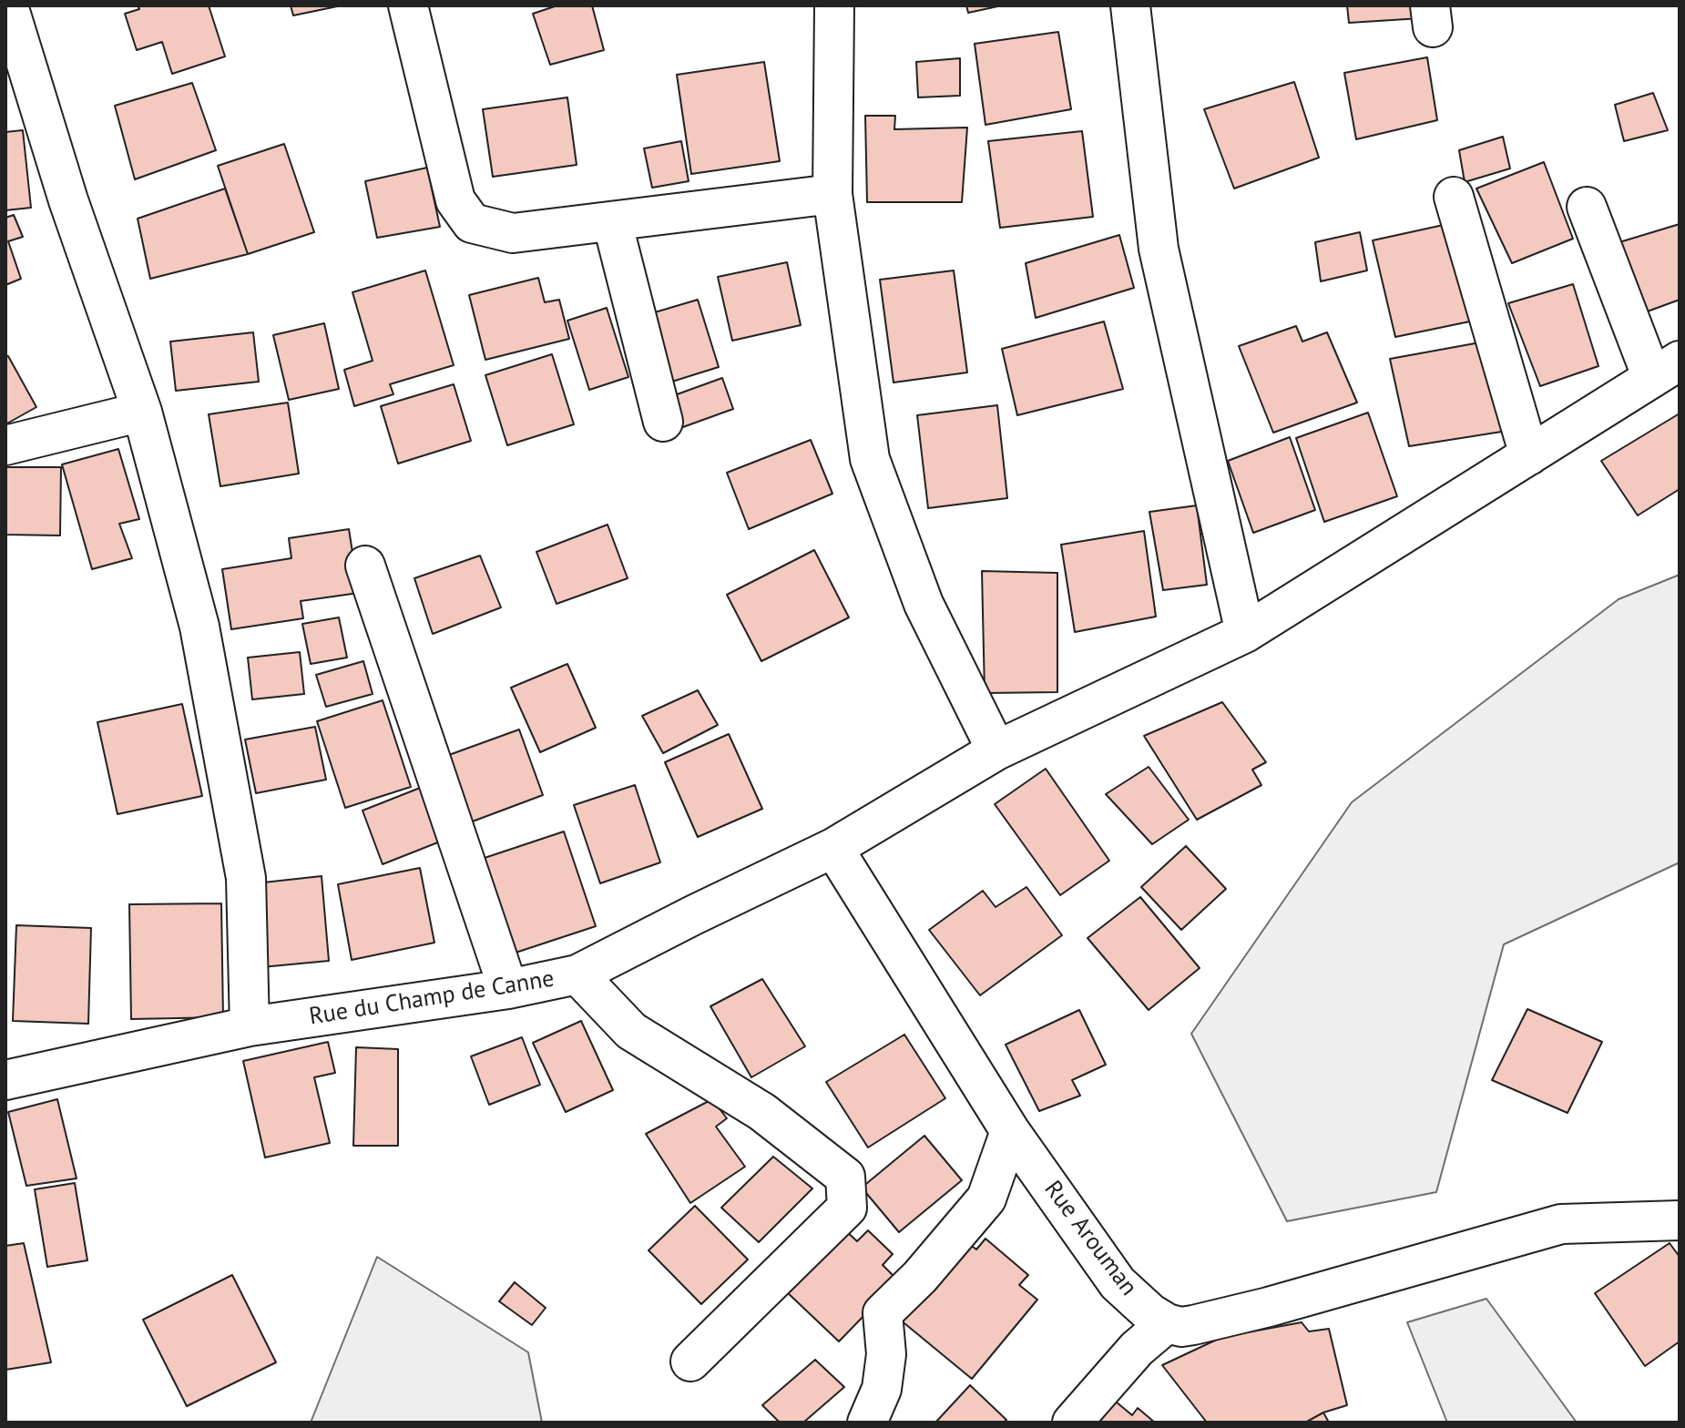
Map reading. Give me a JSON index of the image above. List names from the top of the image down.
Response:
{
  "streets": {
    "street": ["Rue du Champ de Canne", "Rue Arouman"]
  },
  "crossings": [
    ["Rue du Champ de Canne", "Rue Arouman"]
  ]
}
